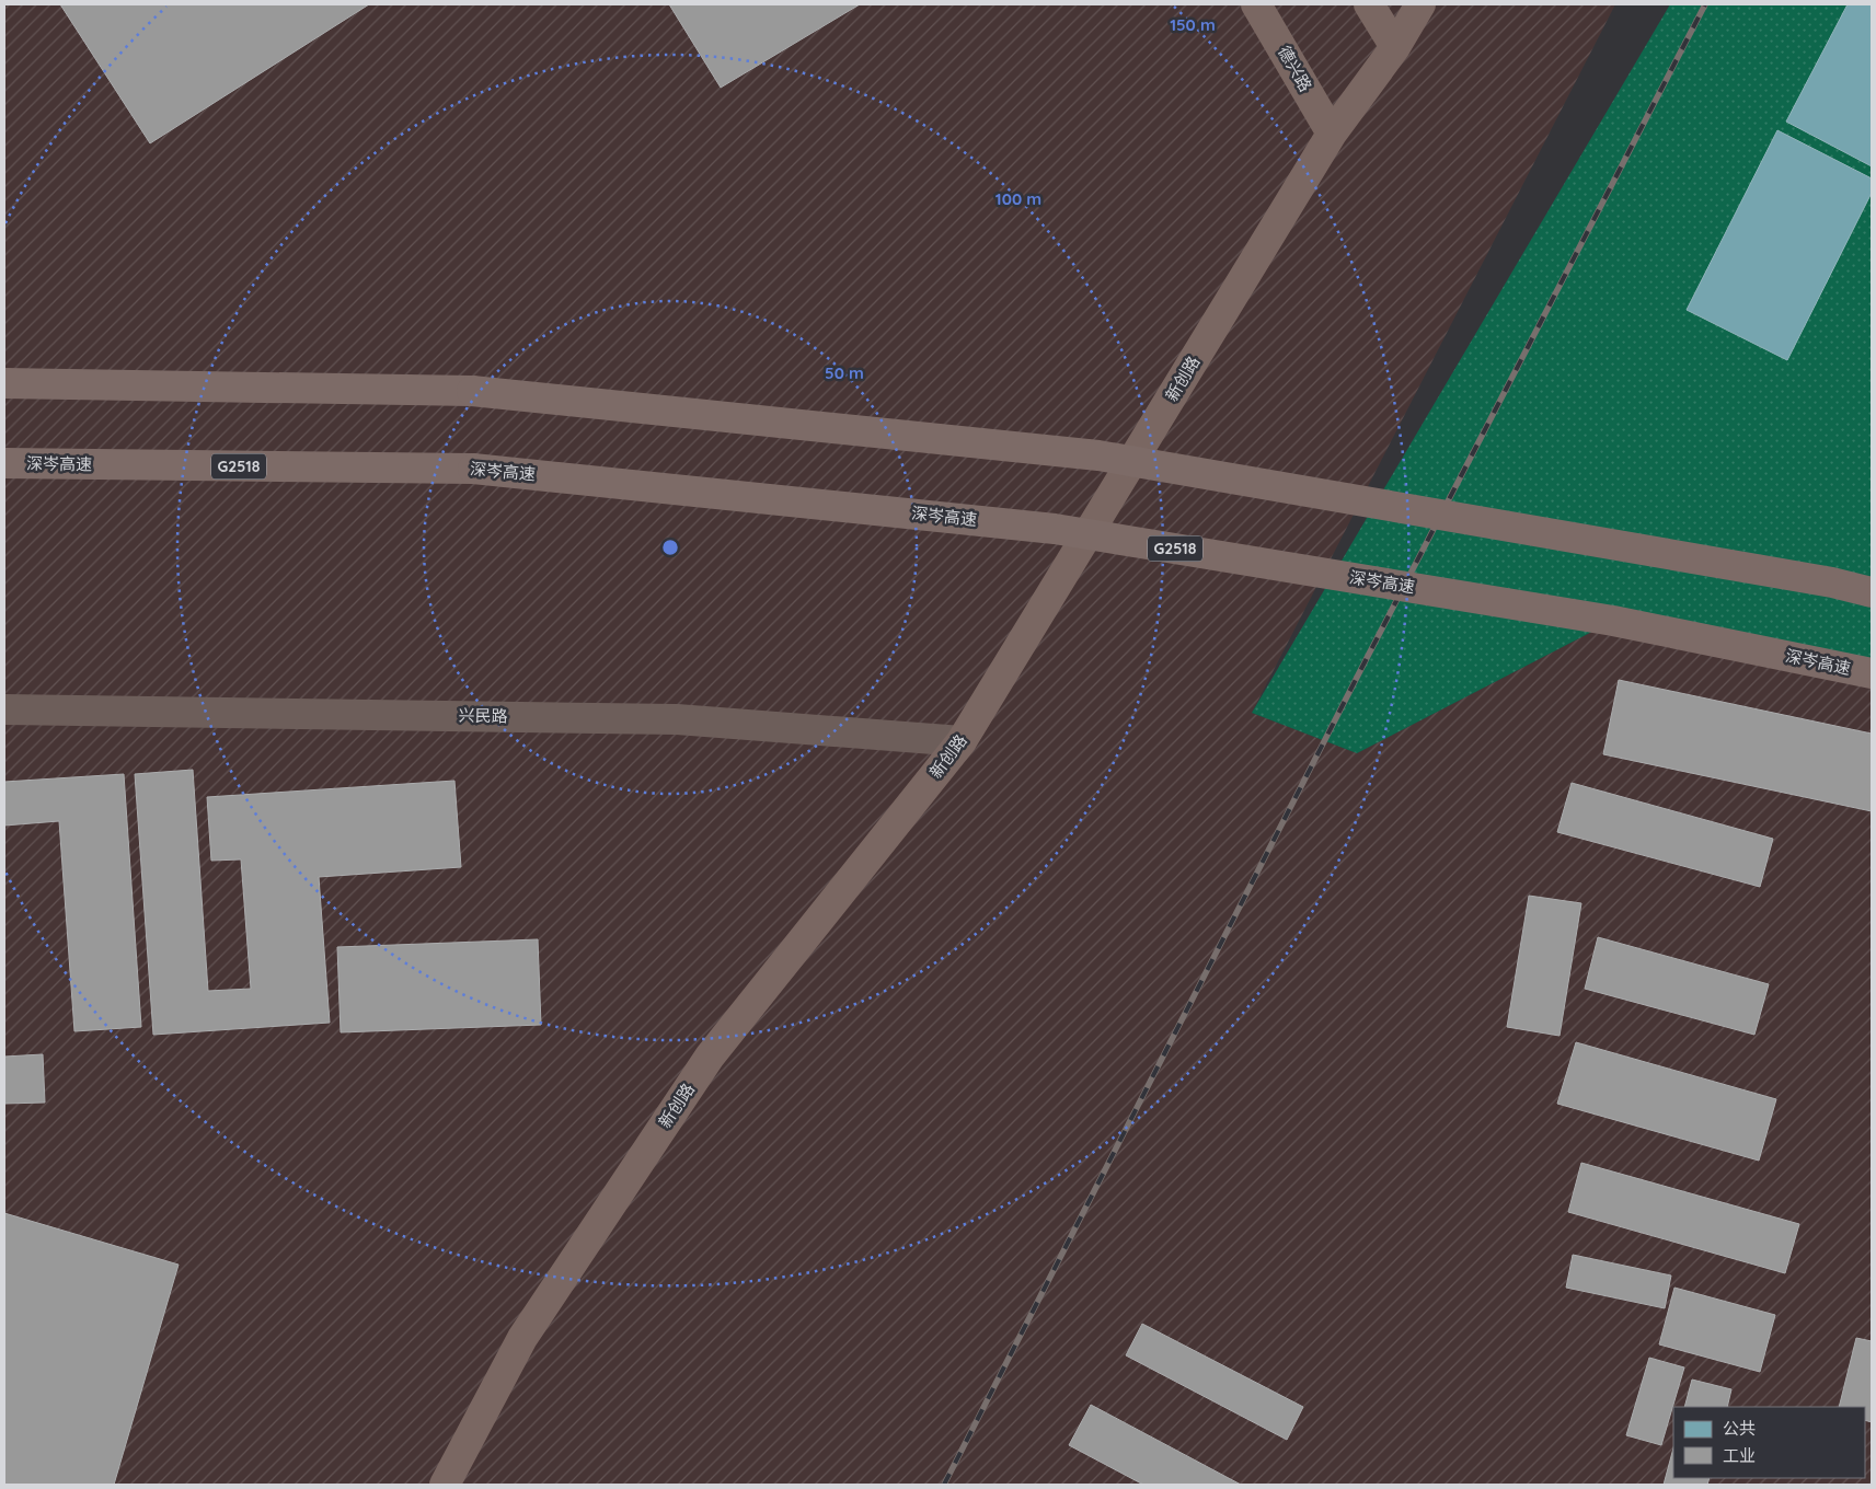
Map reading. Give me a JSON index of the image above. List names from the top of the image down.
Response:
{
  "streets": {
    "highway": ["深岑高速", "G2518"],
    "street": ["德兴路", "新创路", "兴民路"]
  },
  "crossings": [
    ["德兴路", "新创路"],
    ["新创路", "兴民路"]
  ],
  "legend": ["公共", "工业"],
  "rings": ["150 m", "100 m", "50 m"]
}
